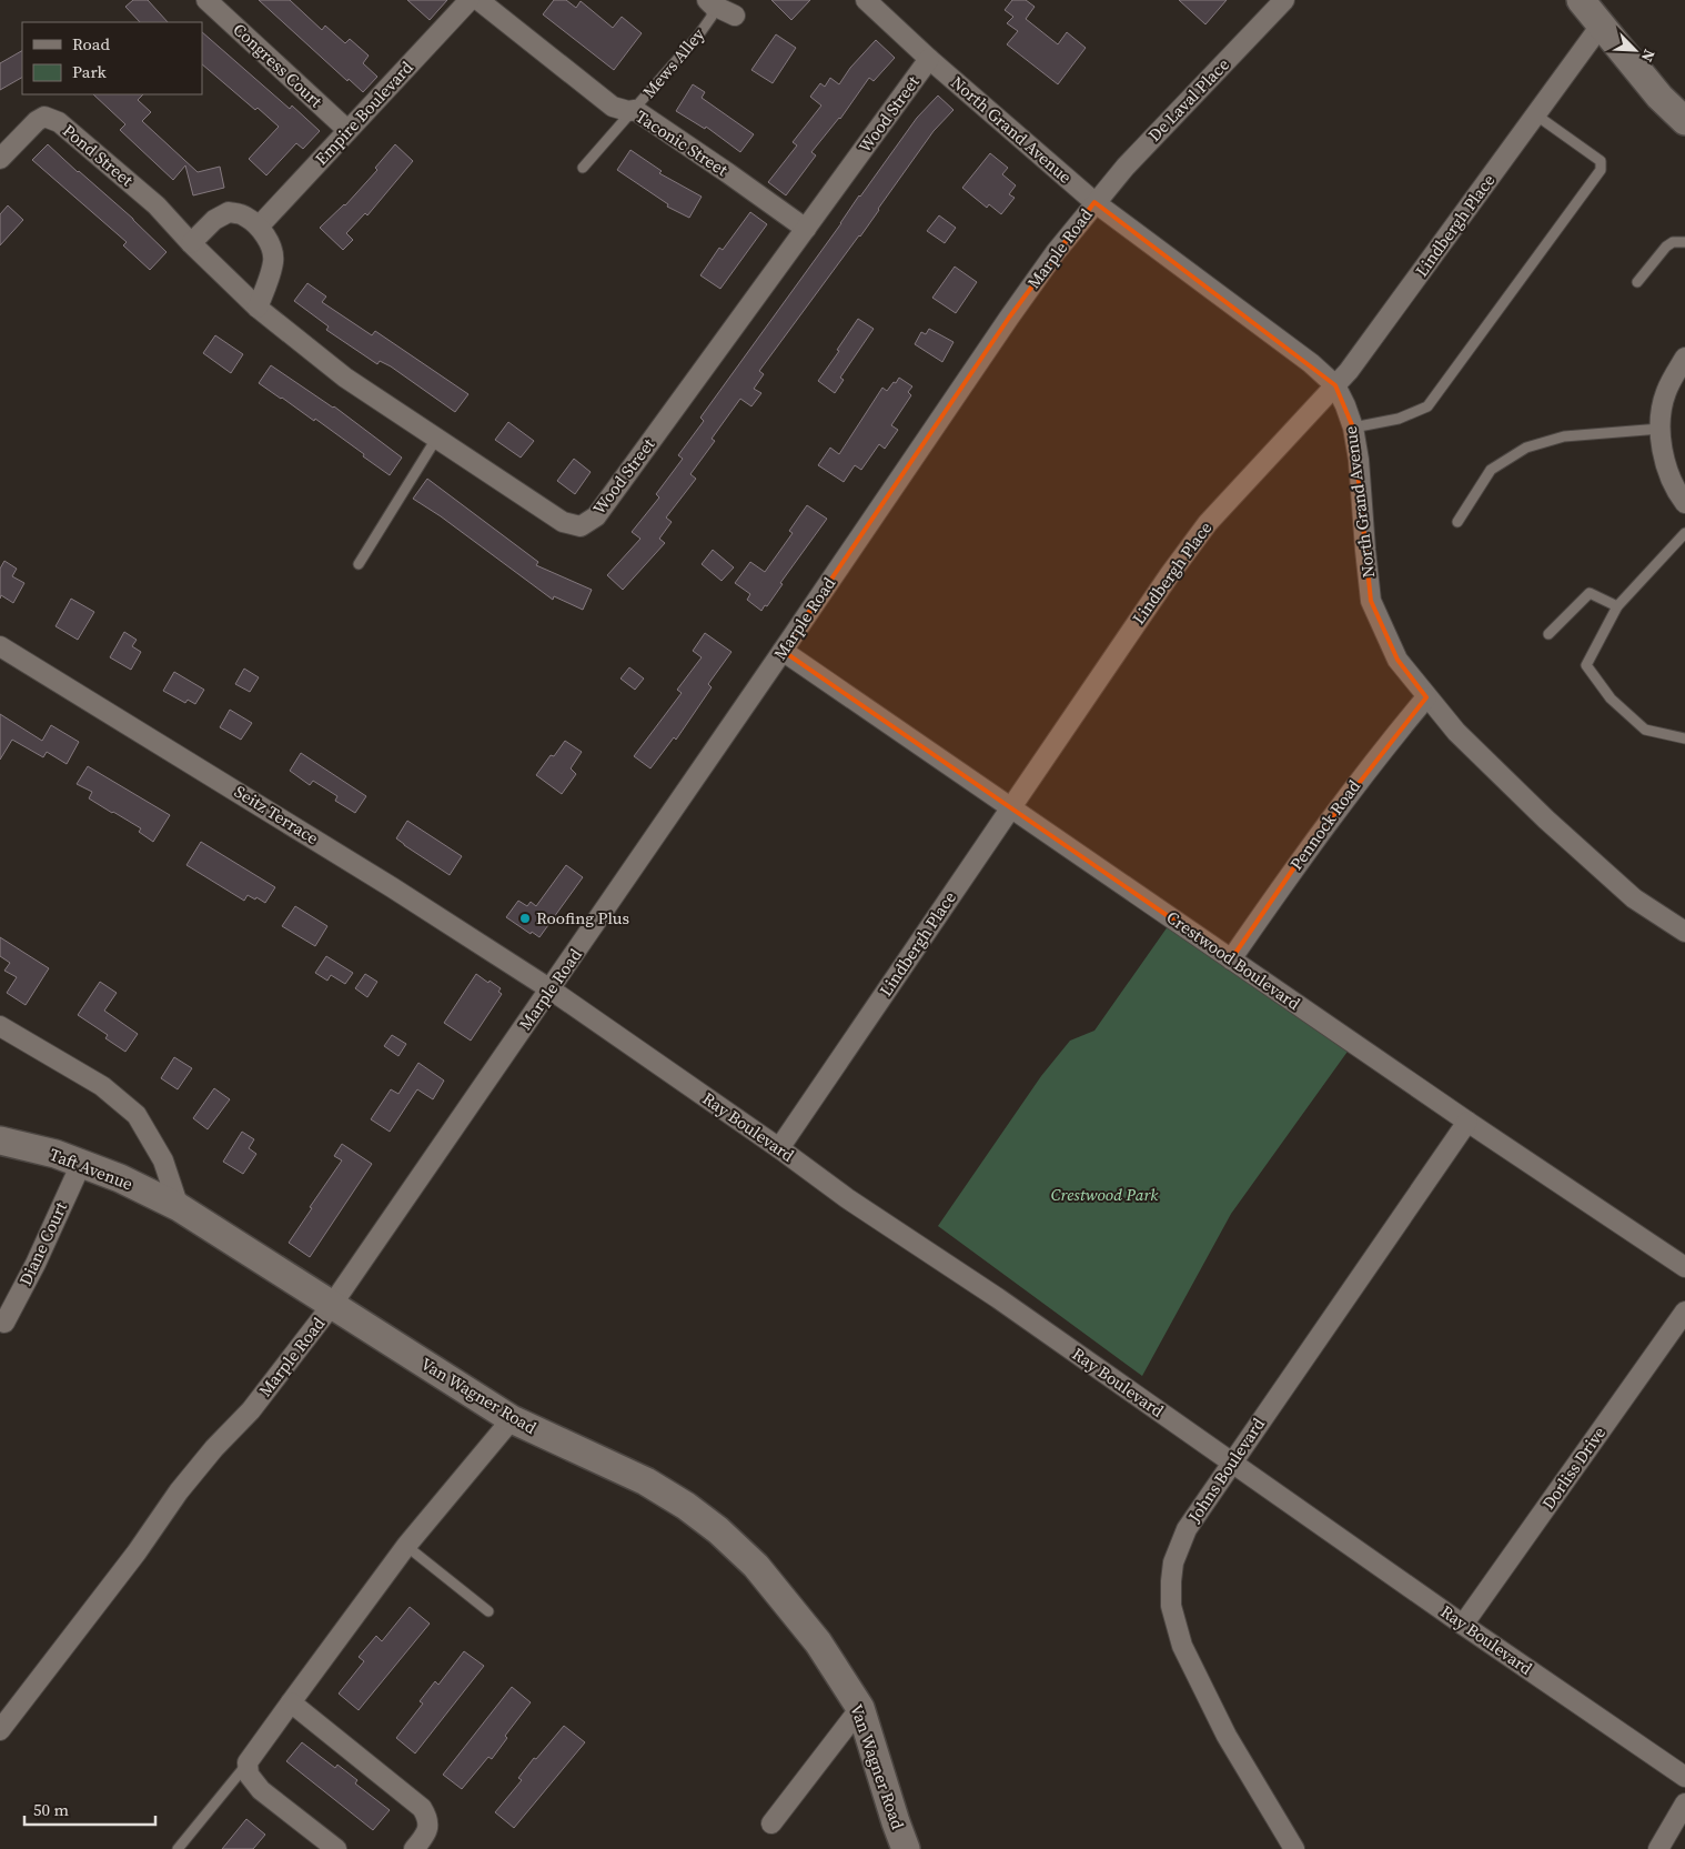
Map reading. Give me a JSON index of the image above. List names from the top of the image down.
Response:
{
  "streets": {
    "street": [
      "Mews Alley",
      "Congress Court",
      "De Laval Place",
      "Empire Boulevard",
      "Wood Street",
      "North Grand Avenue",
      "Taconic Street",
      "Pond Street",
      "Lindbergh Place",
      "Marple Road",
      "Seitz Terrace",
      "Pennock Road",
      "Crestwood Boulevard",
      "Ray Boulevard",
      "Taft Avenue",
      "Diane Court",
      "Van Wagner Road",
      "Dorliss Drive",
      "Johns Boulevard"
    ]
  },
  "crossings": [
    ["Mews Alley", "Taconic Street"],
    ["Congress Court", "Empire Boulevard"],
    ["De Laval Place", "North Grand Avenue"],
    ["De Laval Place", "Marple Road"],
    ["Wood Street", "North Grand Avenue"],
    ["Wood Street", "Taconic Street"],
    ["Wood Street", "Pond Street"],
    ["North Grand Avenue", "Lindbergh Place"],
    ["North Grand Avenue", "Marple Road"],
    ["North Grand Avenue", "Pennock Road"],
    ["Lindbergh Place", "Crestwood Boulevard"],
    ["Lindbergh Place", "Ray Boulevard"],
    ["Marple Road", "Seitz Terrace"],
    ["Marple Road", "Crestwood Boulevard"],
    ["Marple Road", "Ray Boulevard"],
    ["Marple Road", "Van Wagner Road"],
    ["Seitz Terrace", "Ray Boulevard"],
    ["Pennock Road", "Crestwood Boulevard"],
    ["Crestwood Boulevard", "Johns Boulevard"],
    ["Ray Boulevard", "Dorliss Drive"],
    ["Ray Boulevard", "Johns Boulevard"],
    ["Taft Avenue", "Diane Court"],
    ["Taft Avenue", "Van Wagner Road"]
  ],
  "parks": ["Crestwood Park"],
  "places": ["Roofing Plus"],
  "legend": ["Road", "Park"],
  "scale_bar": "50 m",
  "north": "bottom right"
}
